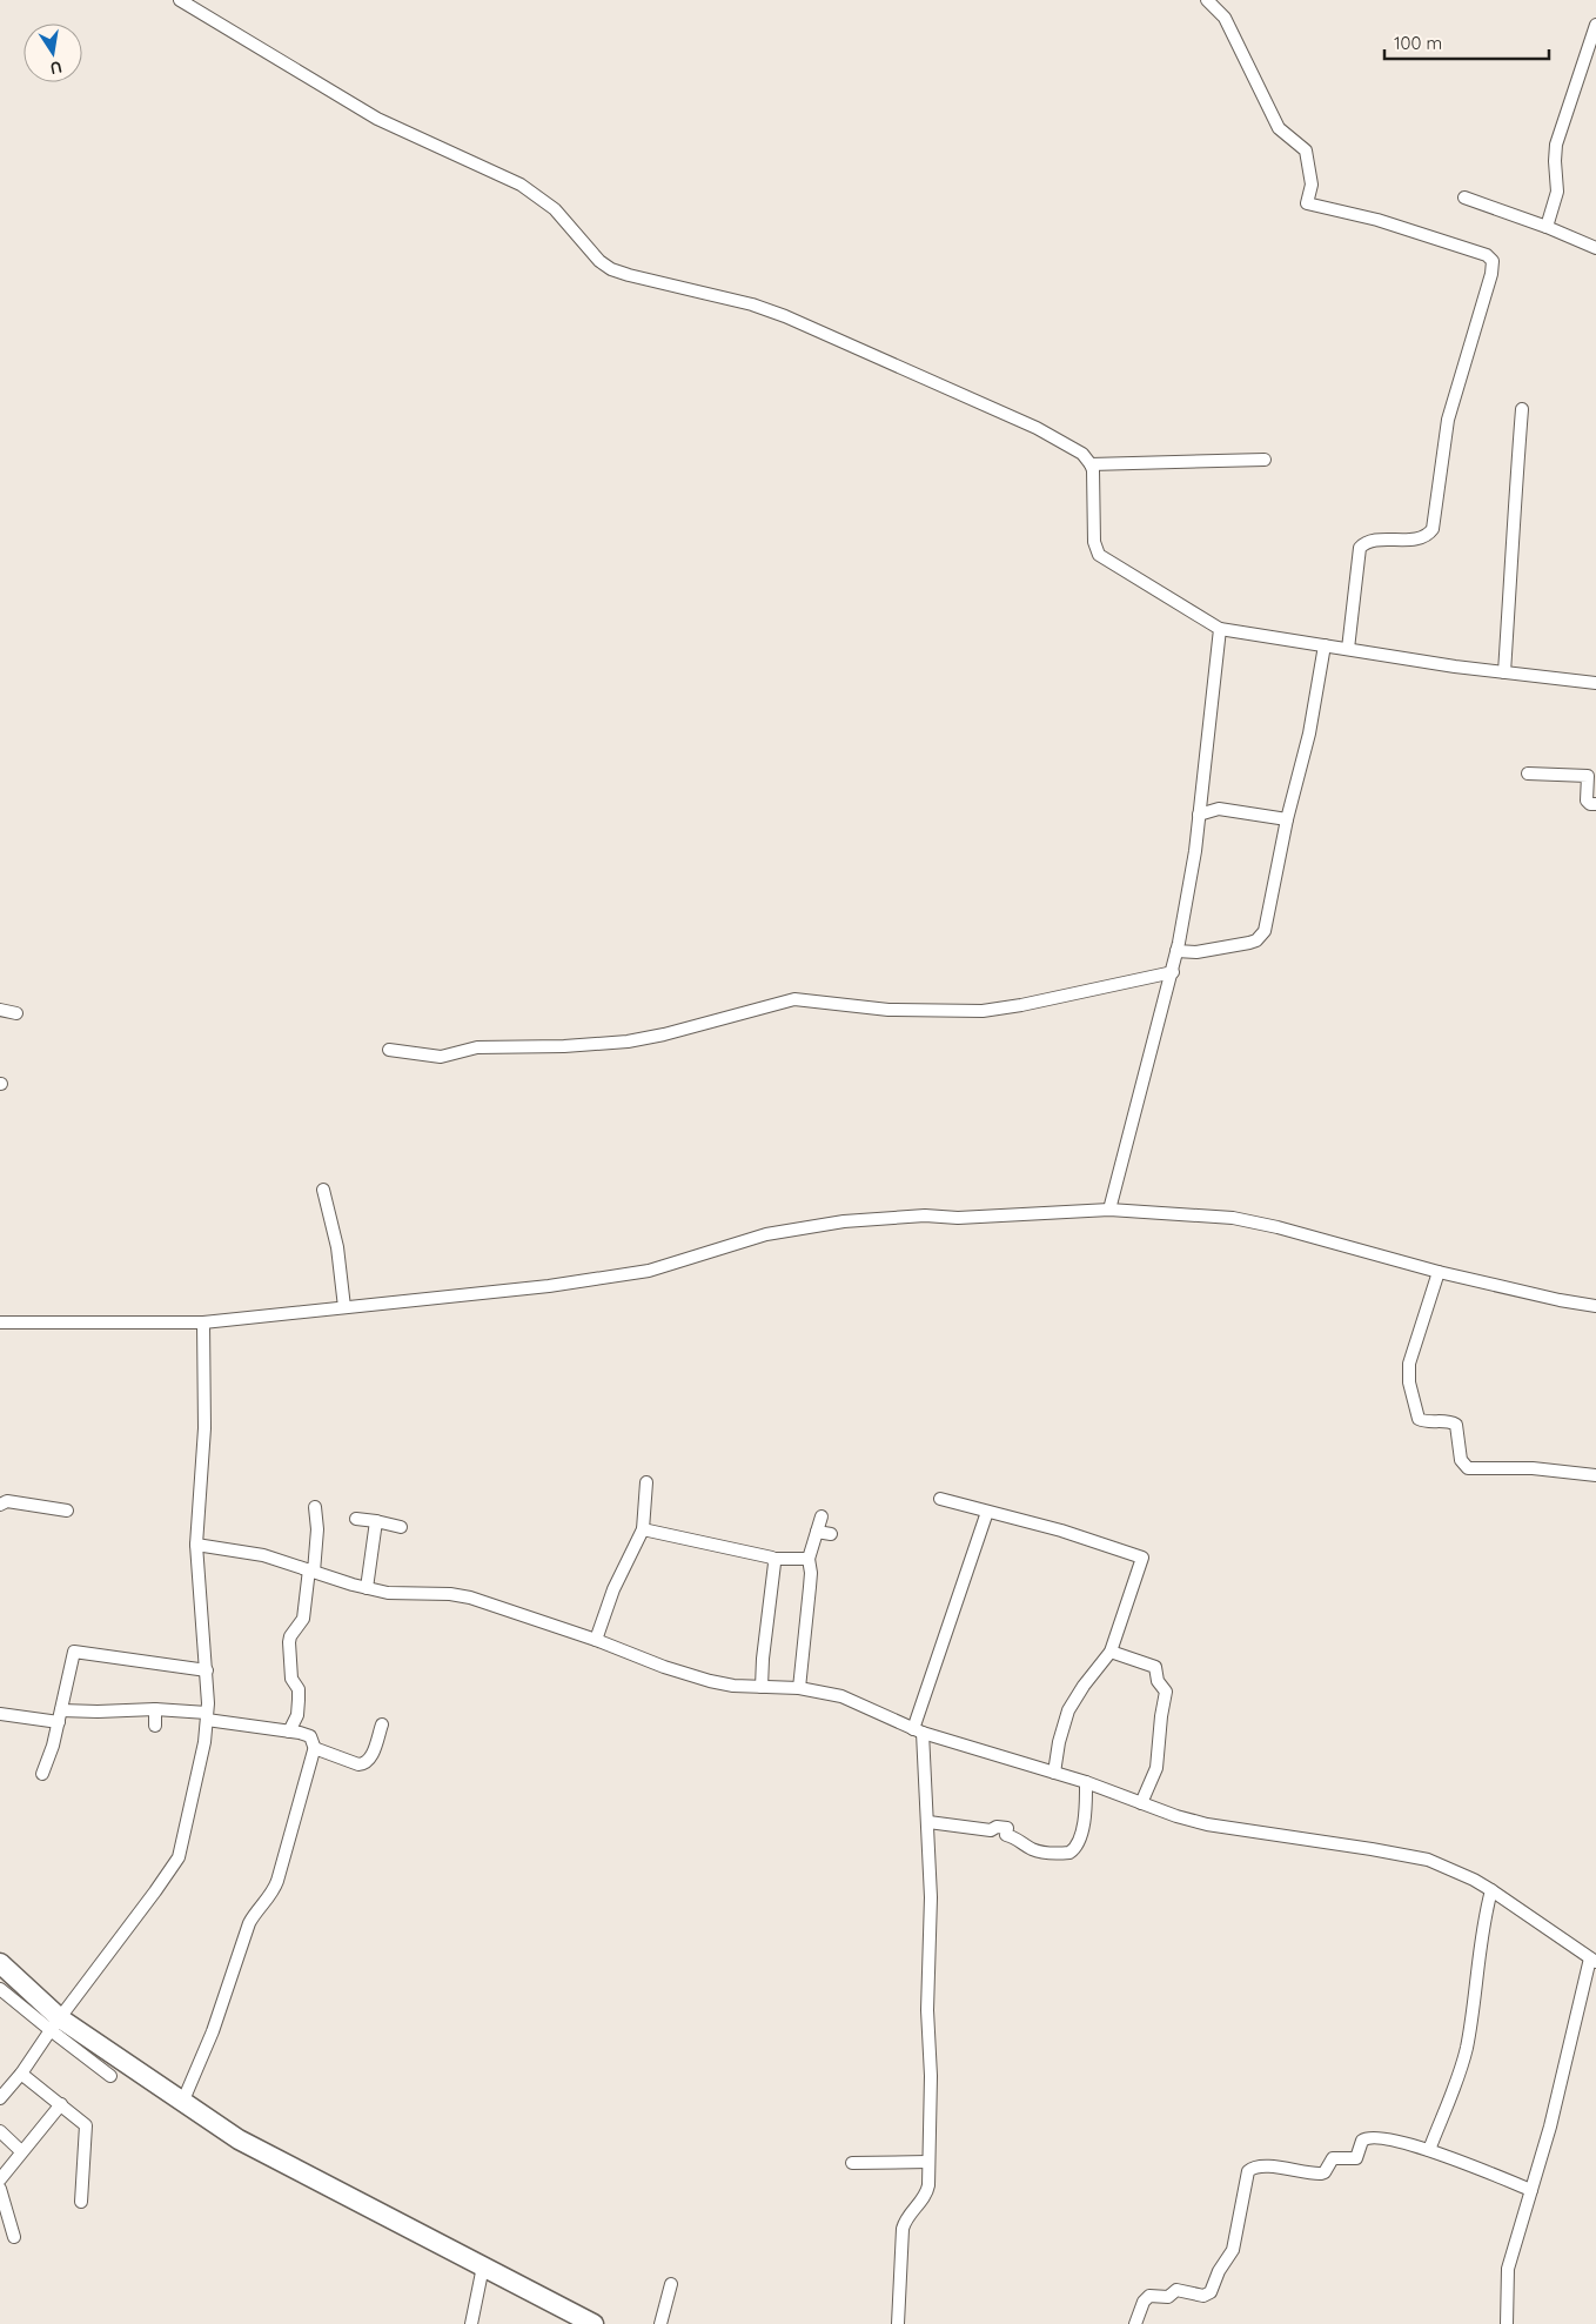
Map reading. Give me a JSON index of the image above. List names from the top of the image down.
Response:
{
  "scale_bar": "100 m",
  "north": "bottom"
}
